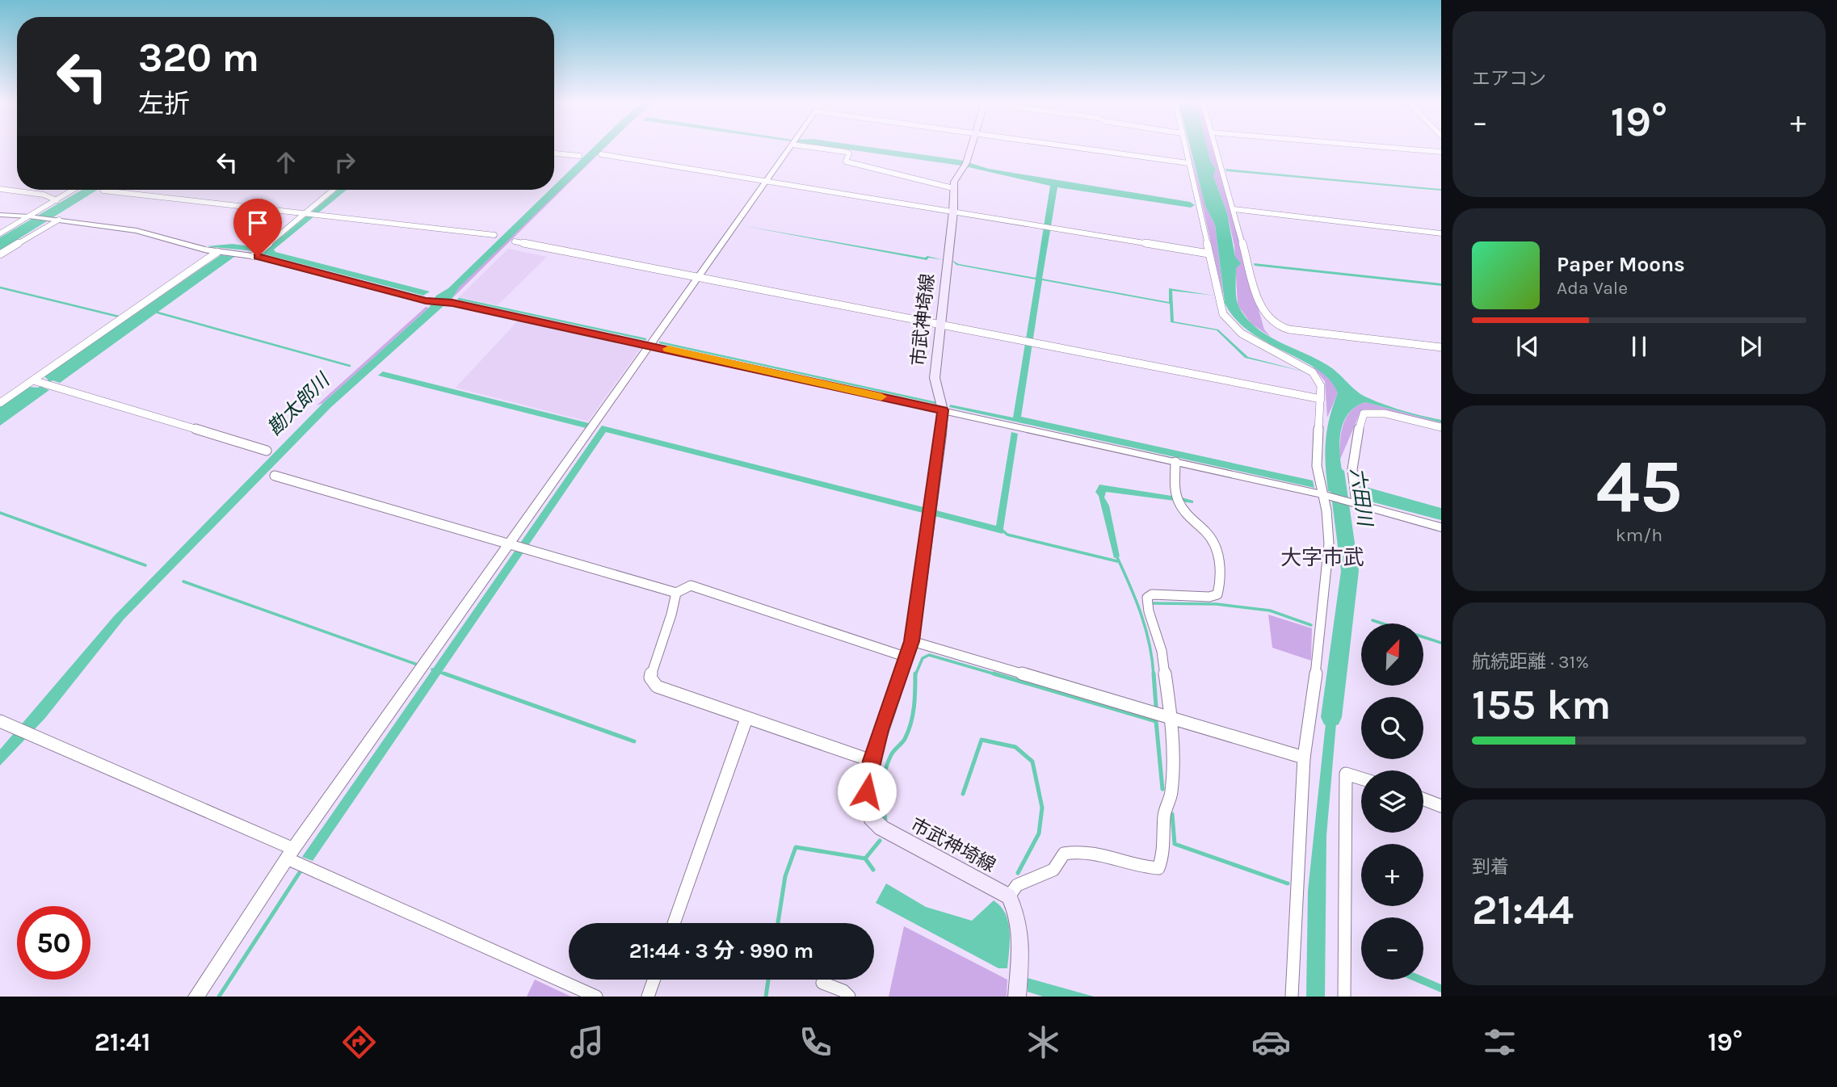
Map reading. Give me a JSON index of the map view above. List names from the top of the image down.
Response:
{
  "streets": {
    "main road": ["市武神埼線"]
  },
  "districts": ["大字市武"],
  "water": ["勘太郎川", "六田川"],
  "north": "top right",
  "page": {
    "tile": [
      "エアコン",
      ["45", "km/h"],
      ["航続距離 · 31%", "155 km"],
      ["到着", "21:44"]
    ],
    "turn": ["320 m", "左折"],
    "heat": ["−", "19°", "+"],
    "song": ["Paper Moons", "Ada Vale"],
    "map_buttons": ["+", "−"],
    "limit": "50",
    "trip": "21:44 · 3 分 · 990 m",
    "tabs": ["21:41", "19°"]
  }
}
